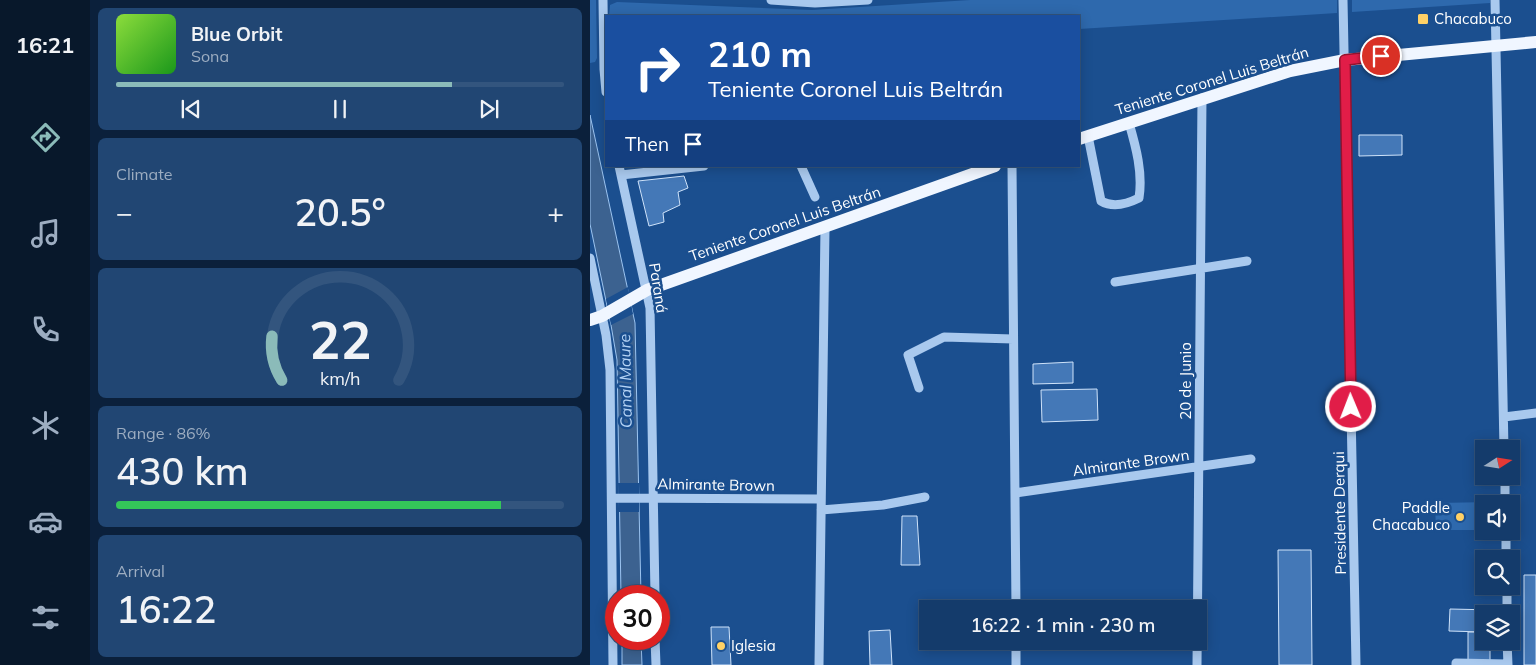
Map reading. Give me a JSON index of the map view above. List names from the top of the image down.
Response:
{
  "streets": {
    "main road": ["Teniente Coronel Luis Beltrán"],
    "street": [
      "Paraná",
      "20 de Junio",
      "Almirante Brown",
      "Presidente Derqui"
    ]
  },
  "crossings": [
    ["Teniente Coronel Luis Beltrán", "Paraná"],
    ["Teniente Coronel Luis Beltrán", "20 de Junio"],
    ["Teniente Coronel Luis Beltrán", "Presidente Derqui"],
    ["Paraná", "Almirante Brown"],
    ["20 de Junio", "Almirante Brown"]
  ],
  "water": ["Canal Maure"],
  "places": {
    "transit": ["Chacabuco"],
    "other": ["Paddle Chacabuco", "Iglesia"]
  },
  "north": "right",
  "page": {
    "tabs": "16:21",
    "song": ["Blue Orbit", "Sona"],
    "turn": ["210 m", "Teniente Coronel Luis Beltrán"],
    "then": "Then",
    "tile": [
      "Climate",
      ["Range · 86%", "430 km"],
      ["Arrival", "16:22"]
    ],
    "heat": ["−", "20.5°", "+"],
    "limit": "30",
    "trip": "16:22 · 1 min · 230 m",
    "gauge": ["22", "km/h"]
  }
}
